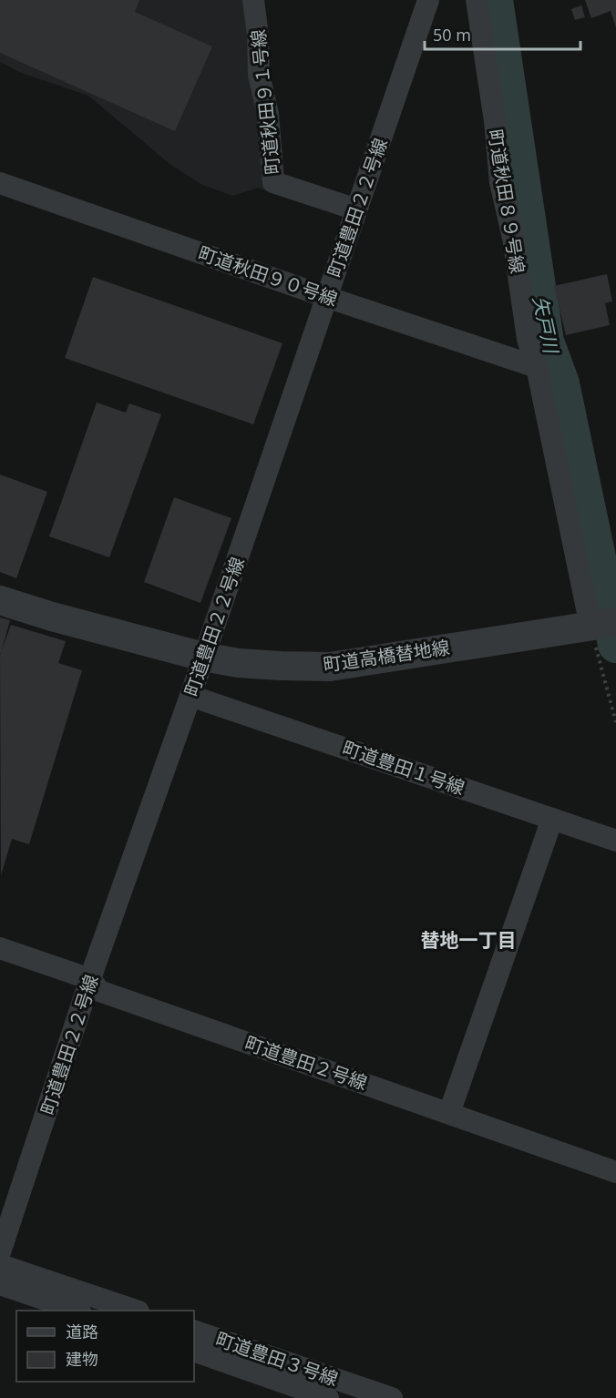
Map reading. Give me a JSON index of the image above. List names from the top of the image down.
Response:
{
  "streets": {
    "street": [
      "町道秋田９１号線",
      "町道秋田８９号線",
      "町道豊田２２号線",
      "町道秋田９０号線",
      "町道高橋替地線",
      "町道豊田１号線",
      "町道豊田２号線",
      "町道豊田３号線"
    ]
  },
  "crossings": [
    ["町道秋田９１号線", "町道豊田２２号線"],
    ["町道秋田８９号線", "町道秋田９０号線"],
    ["町道秋田８９号線", "町道高橋替地線"],
    ["町道豊田２２号線", "町道秋田９０号線"],
    ["町道豊田２２号線", "町道高橋替地線"],
    ["町道豊田２２号線", "町道豊田１号線"],
    ["町道豊田２２号線", "町道豊田２号線"]
  ],
  "districts": ["替地一丁目"],
  "water": ["矢戸川"],
  "legend": ["道路", "建物"],
  "scale_bar": "50 m"
}
